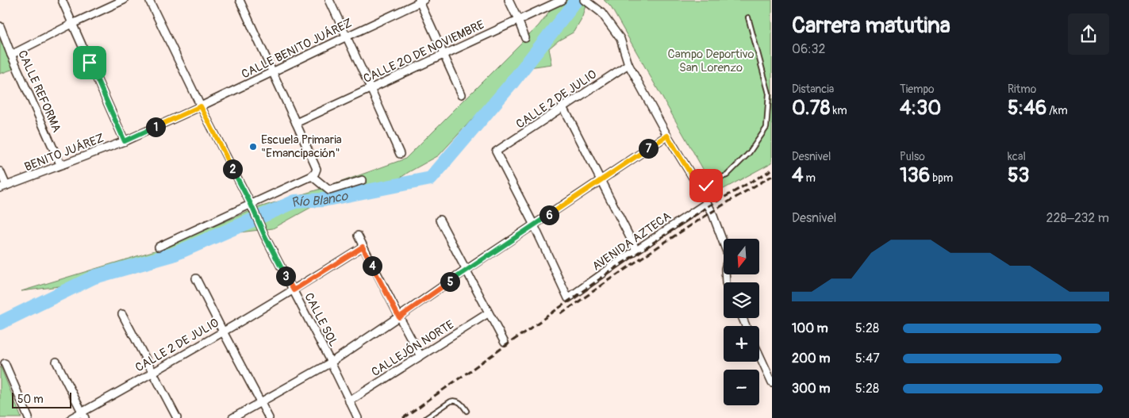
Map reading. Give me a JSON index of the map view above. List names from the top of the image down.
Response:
{
  "streets": {
    "street": [
      "CALLE BENITO JUÁREZ",
      "CALLE 20 DE NOVIEMBRE",
      "CALLE REFORMA",
      "CALLE 2 DE JULIO",
      "BENITO JUÁREZ",
      "AVENIDA AZTECA",
      "CALLE SOL",
      "CALLEJÓN NORTE"
    ]
  },
  "crossings": [
    ["CALLE BENITO JUÁREZ", "BENITO JUÁREZ"],
    ["CALLE BENITO JUÁREZ", "CALLE SOL"],
    ["CALLE REFORMA", "BENITO JUÁREZ"],
    ["CALLE 2 DE JULIO", "AVENIDA AZTECA"],
    ["CALLE 2 DE JULIO", "CALLE SOL"],
    ["BENITO JUÁREZ", "CALLE SOL"],
    ["CALLE SOL", "CALLEJÓN NORTE"]
  ],
  "water": ["Río Blanco"],
  "parks": ["Campo Deportivo San Lorenzo"],
  "places": ["Escuela Primaria \"Emancipación\""],
  "scale_bar": "50 m",
  "north": "bottom",
  "page": {
    "heading": ["Carrera matutina", "06:32"],
    "stats": [
      ["Distancia", "0.78 km"],
      ["Tiempo", "4:30"],
      ["Ritmo", "5:46 /km"],
      ["Desnivel", "4 m"],
      ["Pulso", "136 bpm"],
      ["kcal", "53"]
    ],
    "pins": [
      "1",
      "7",
      "2",
      "6",
      "4",
      "3",
      "5"
    ],
    "chart": ["Desnivel", "228–232 m"],
    "map_buttons": ["+", "−"],
    "list": [
      {
        "name": "100 m",
        "note": "5:28"
      },
      {
        "name": "200 m",
        "note": "5:47"
      },
      {
        "name": "300 m",
        "note": "5:28"
      }
    ],
    "scale": "50 m"
  }
}
